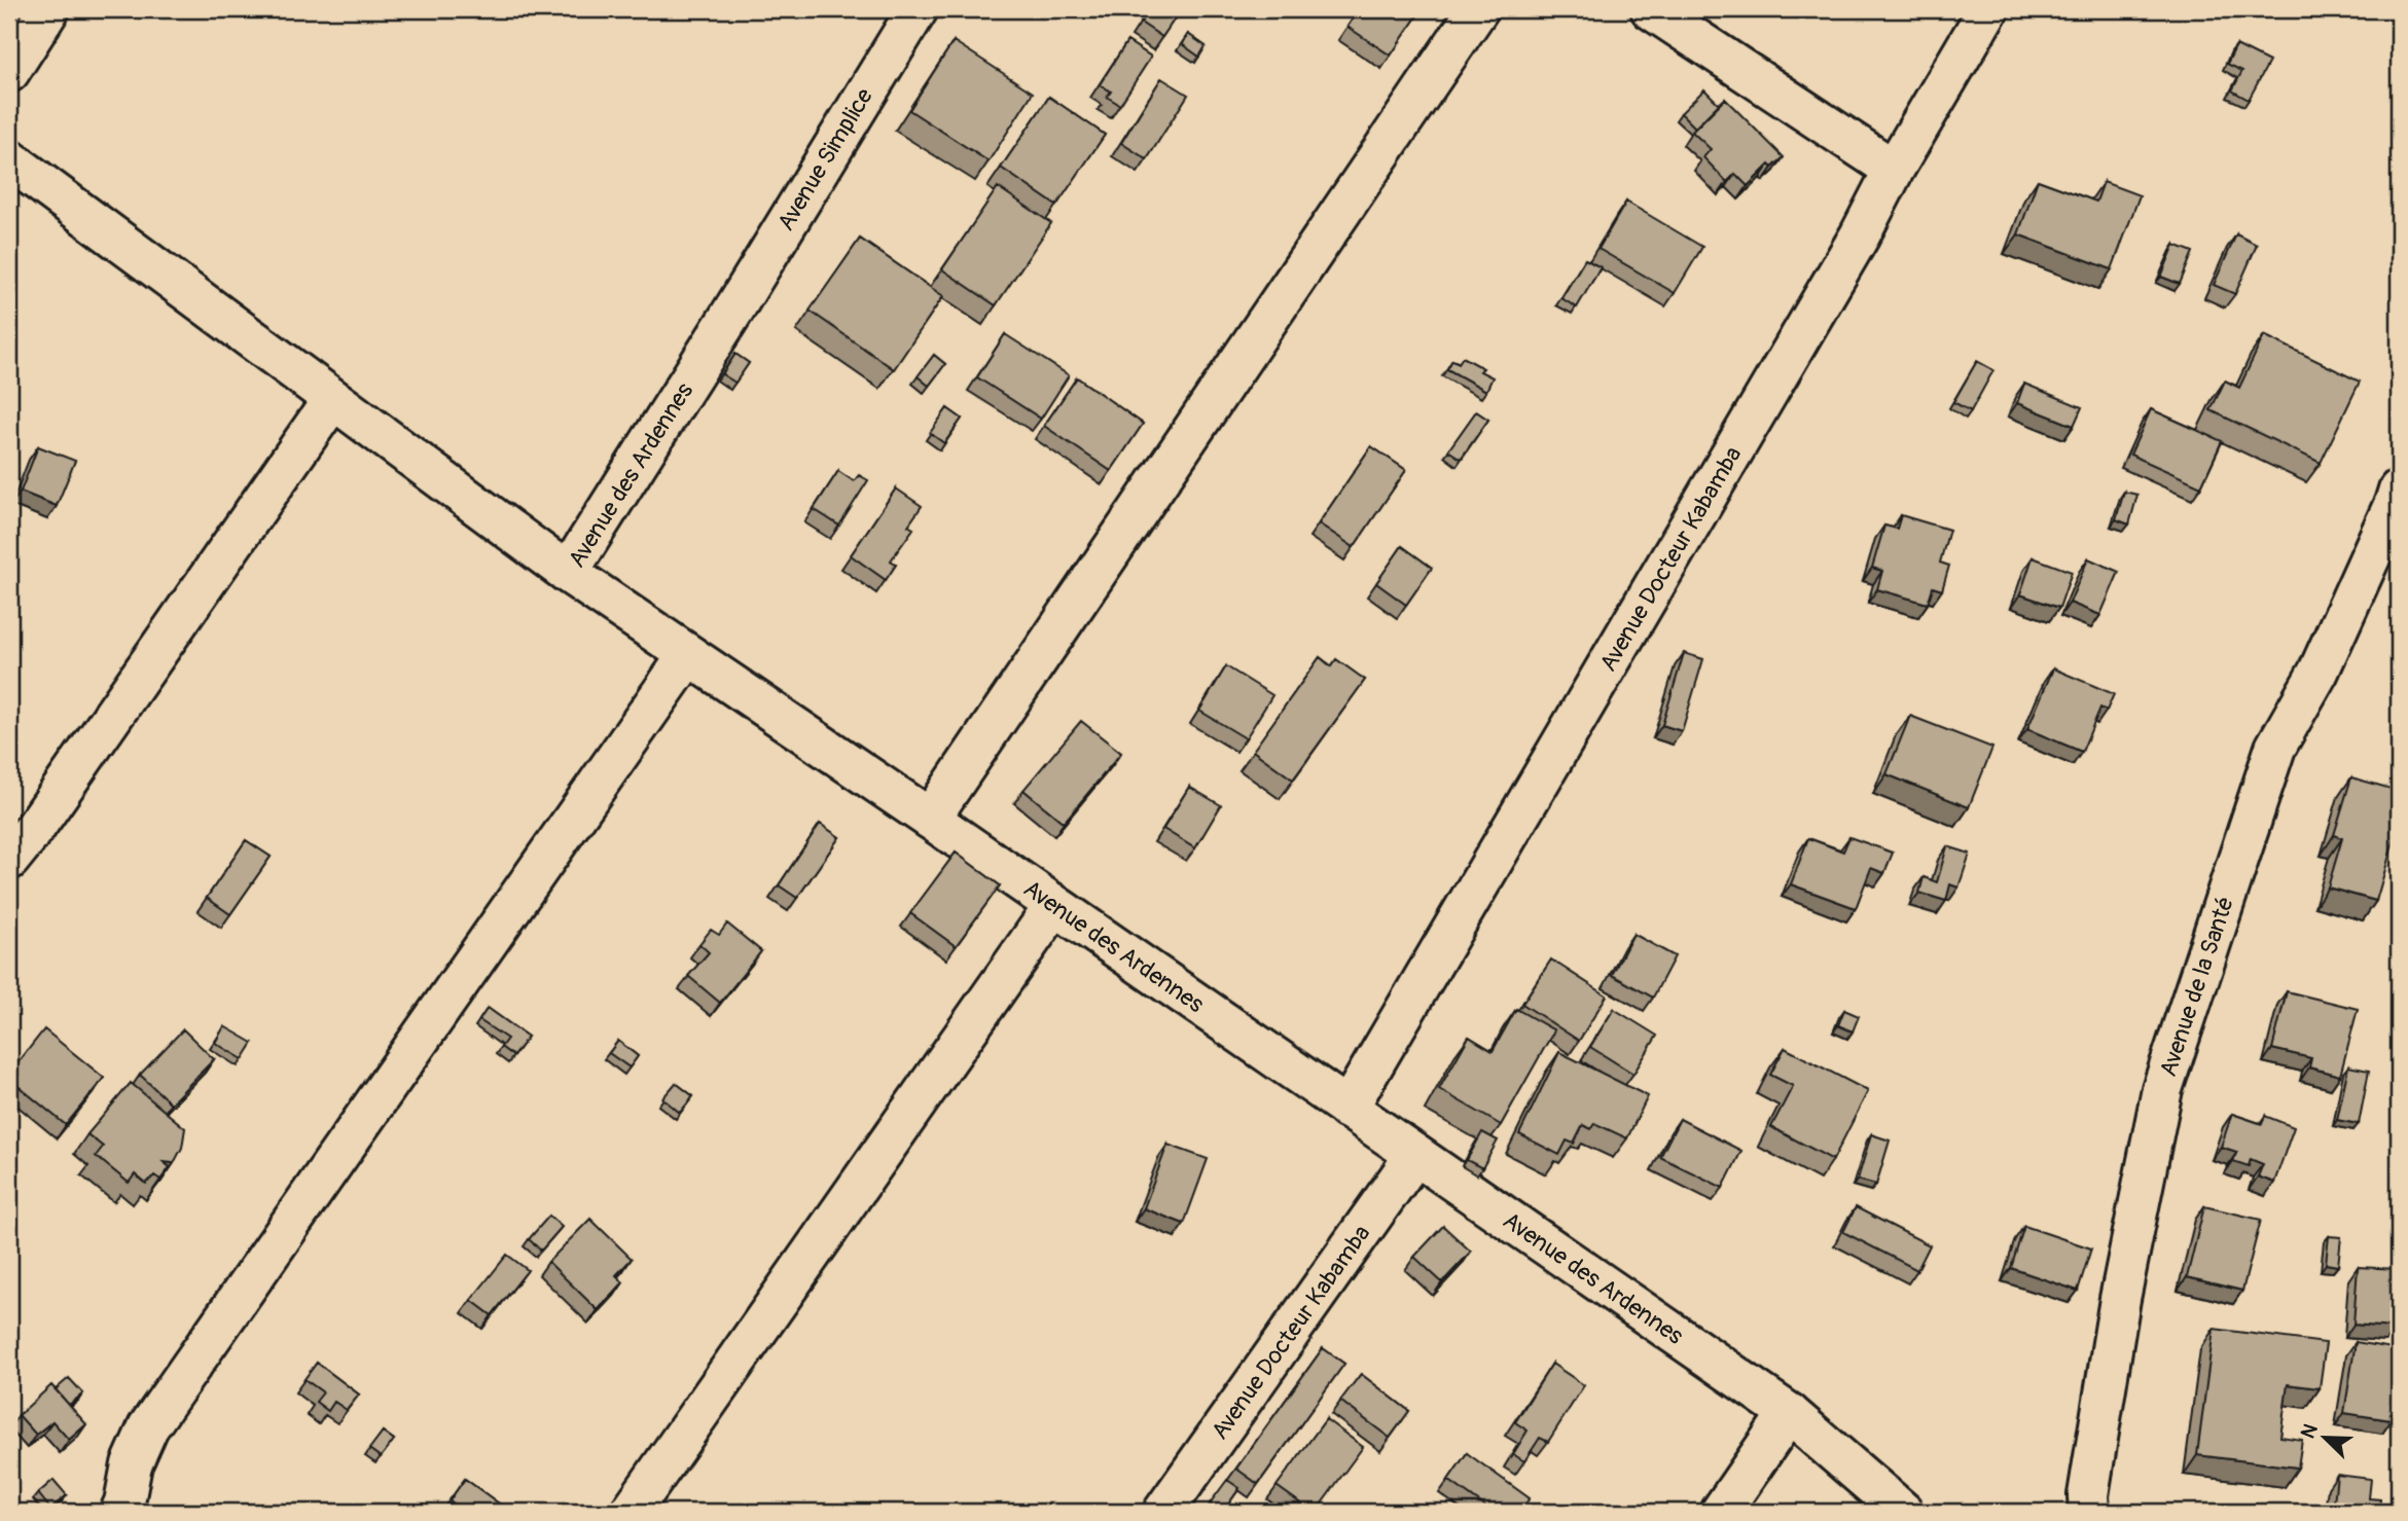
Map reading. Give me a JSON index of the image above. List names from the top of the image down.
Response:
{
  "streets": {
    "street": [
      "Avenue Simplice",
      "Avenue des Ardennes",
      "Avenue Docteur Kabamba",
      "Avenue de la Santé"
    ]
  },
  "crossings": [
    ["Avenue Simplice", "Avenue des Ardennes"],
    ["Avenue des Ardennes", "Avenue Docteur Kabamba"]
  ],
  "north": "top left"
}
